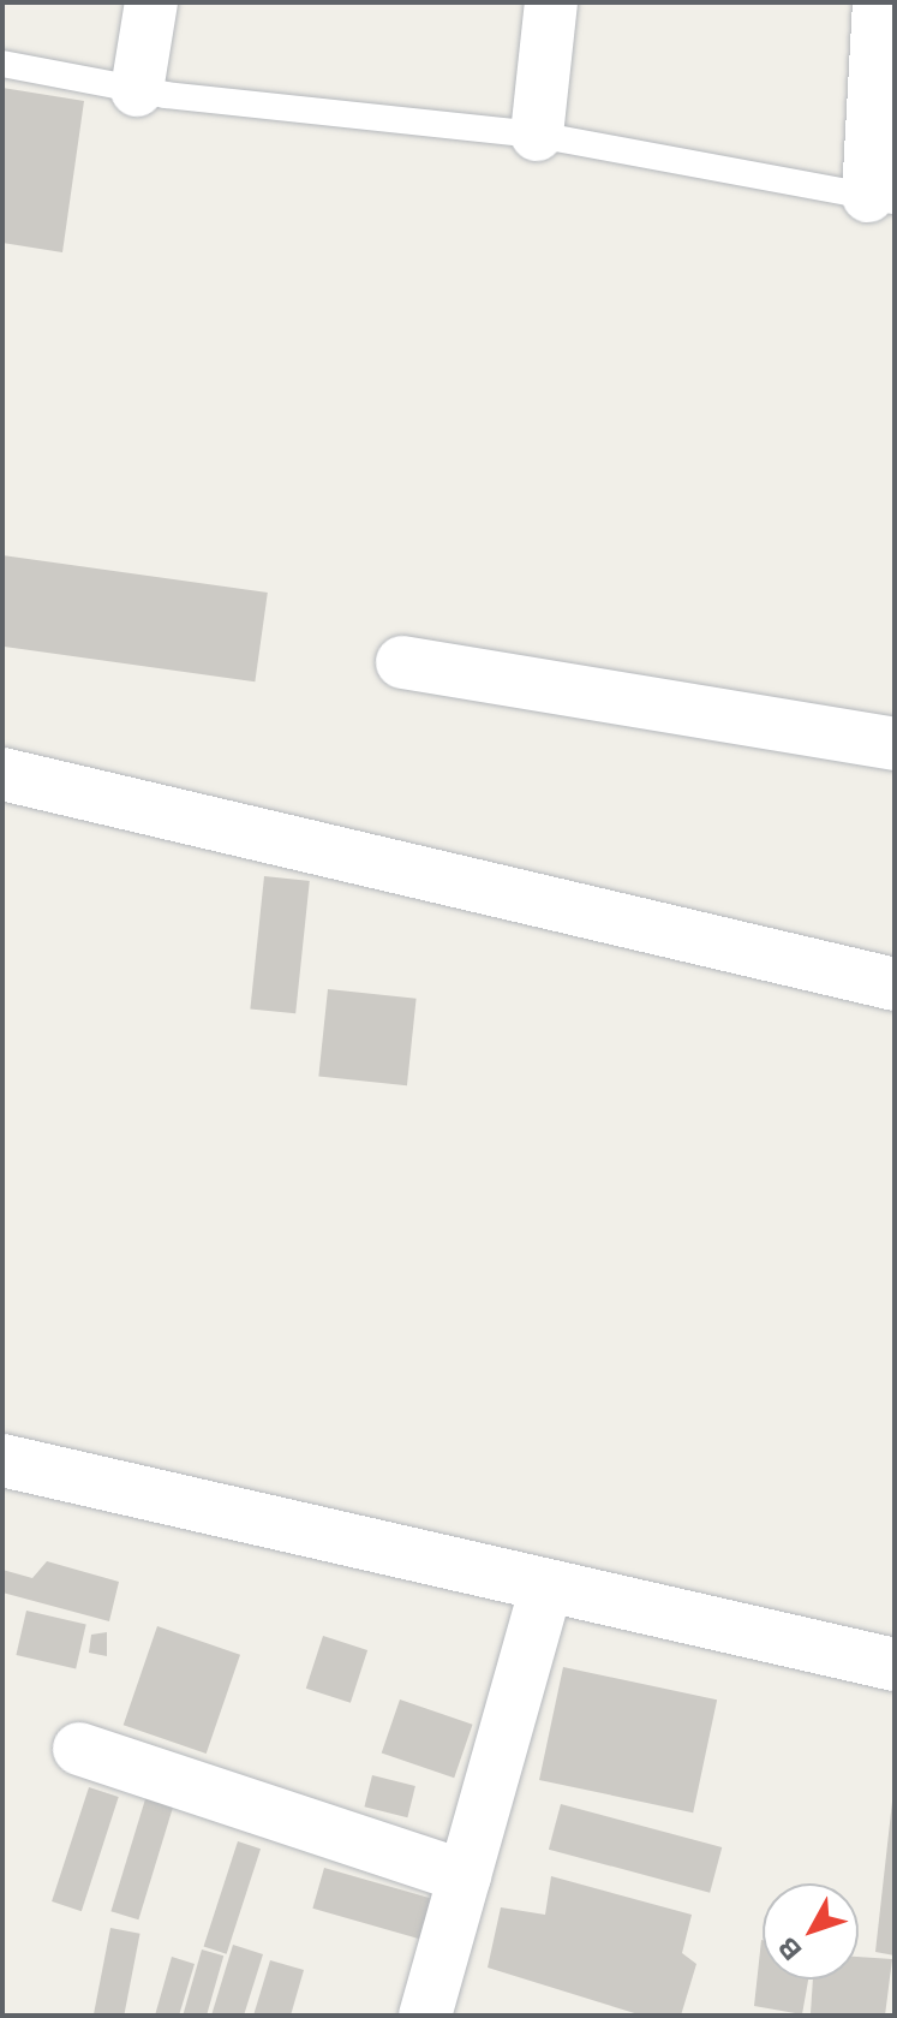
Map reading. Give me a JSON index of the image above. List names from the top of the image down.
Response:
{
  "north": "bottom left"
}
